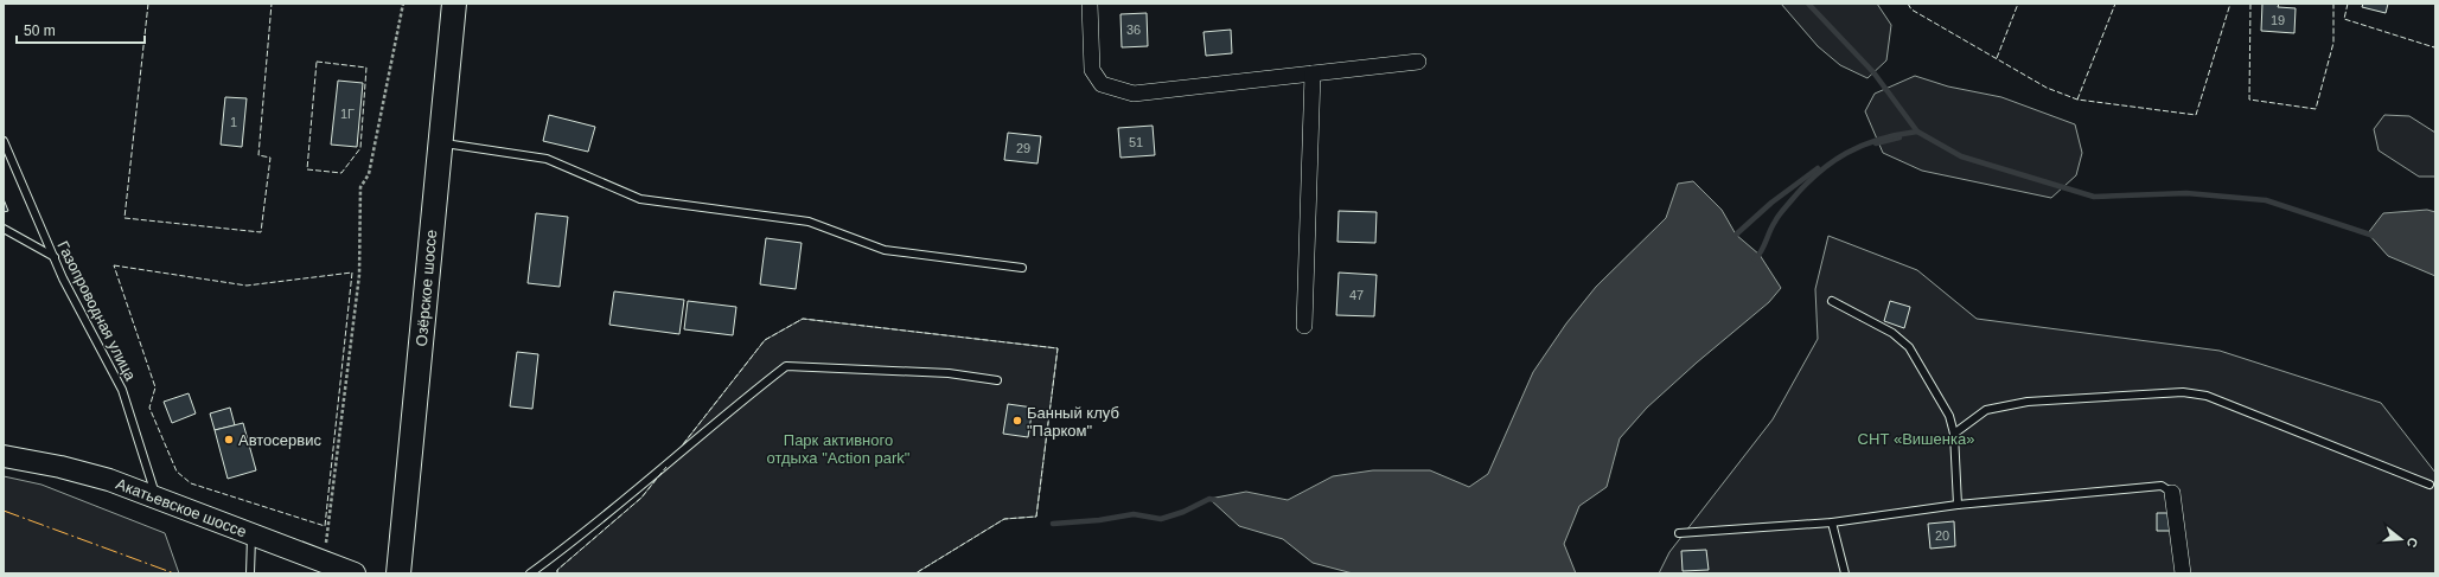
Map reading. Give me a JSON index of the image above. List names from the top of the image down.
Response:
{
  "streets": {
    "main road": ["Озёрское шоссе", "Акатьевское шоссе"],
    "lane": ["Газопроводная улица"]
  },
  "crossings": [
    ["Газопроводная улица", "Акатьевское шоссе"]
  ],
  "parks": ["СНТ «Вишенка»", "Парк активного отдыха \"Action park\""],
  "places": ["Банный клуб \"Парком\"", "Автосервис"],
  "house_numbers": [
    "19",
    "36",
    "1Г",
    "1",
    "51",
    "29",
    "47",
    "20"
  ],
  "scale_bar": "50 m",
  "north": "right"
}
